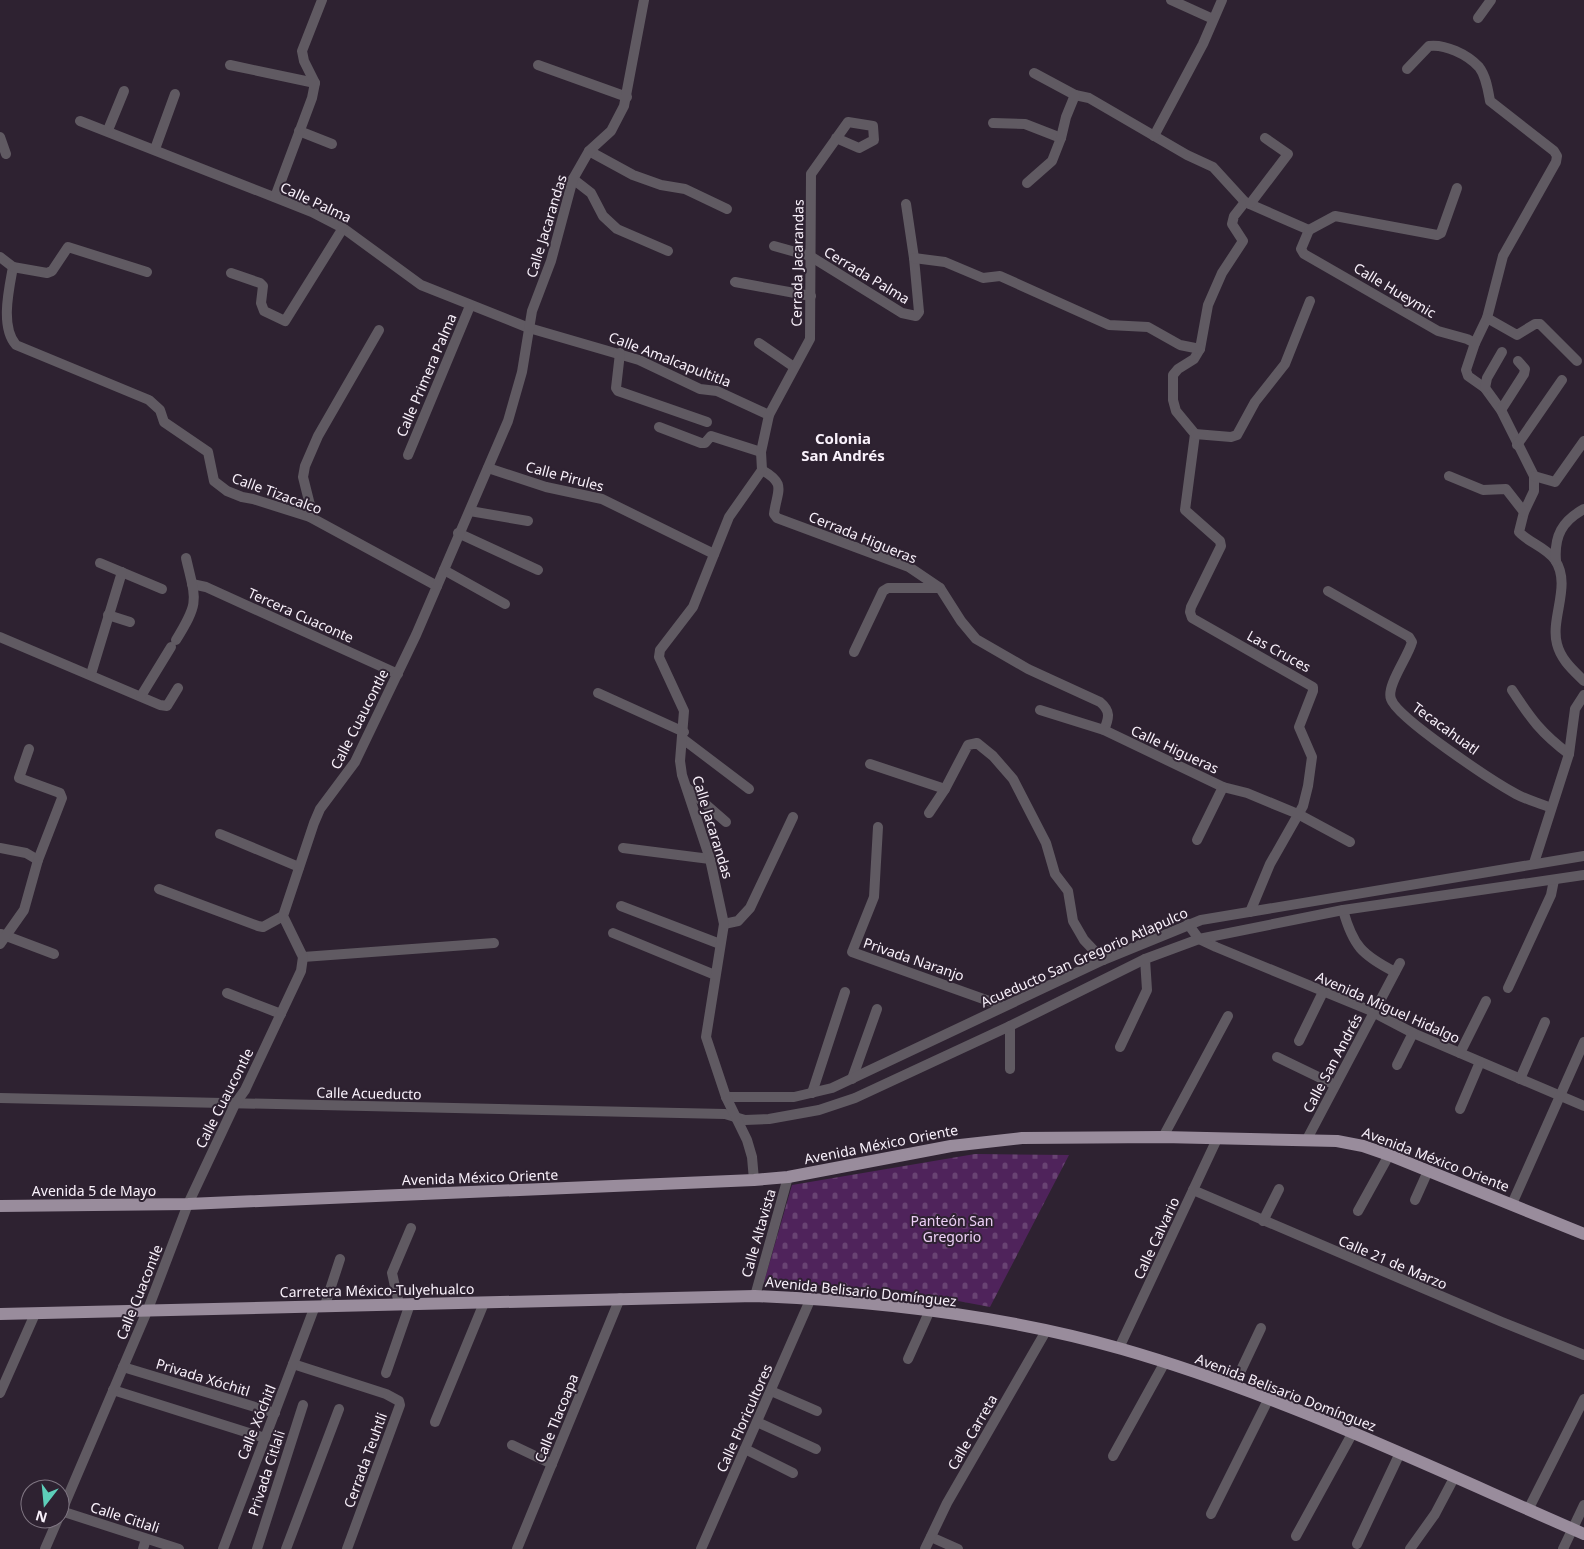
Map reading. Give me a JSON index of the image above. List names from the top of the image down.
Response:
{
  "streets": {
    "main road": [
      "Avenida México Oriente",
      "Avenida 5 de Mayo",
      "Carretera México-Tulyehualco",
      "Avenida Belisario Domínguez"
    ],
    "street": [
      "Calle Palma",
      "Calle Jacarandas",
      "Cerrada Jacarandas",
      "Cerrada Palma",
      "Calle Hueymic",
      "Calle Amalcapultitla",
      "Calle Primera Palma",
      "Calle Pirules",
      "Calle Tizacalco",
      "Cerrada Higueras",
      "Tercera Cuaconte",
      "Las Cruces",
      "Calle Cuaucontle",
      "Tecacahuatl",
      "Calle Higueras",
      "Acueducto San Gregorio Atlapulco",
      "Privada Naranjo",
      "Avenida Miguel Hidalgo",
      "Calle San Andrés",
      "Calle Acueducto",
      "Calle Altavista",
      "Calle Calvario",
      "Calle 21 de Marzo",
      "Calle Cuacontle",
      "Privada Xóchitl",
      "Calle Tlacoapa",
      "Calle Floricultores",
      "Calle Xóchitl",
      "Calle Carreta",
      "Cerrada Teuhtli",
      "Privada Citlali",
      "Calle Citlali"
    ]
  },
  "crossings": [
    ["Calle Palma", "Calle Jacarandas"],
    ["Calle Palma", "Calle Amalcapultitla"],
    ["Calle Palma", "Calle Primera Palma"],
    ["Calle Jacarandas", "Calle Amalcapultitla"],
    ["Calle Jacarandas", "Calle Pirules"],
    ["Calle Jacarandas", "Cerrada Higueras"],
    ["Calle Jacarandas", "Calle Cuaucontle"],
    ["Calle Jacarandas", "Acueducto San Gregorio Atlapulco"],
    ["Calle Jacarandas", "Calle Altavista"],
    ["Cerrada Jacarandas", "Cerrada Palma"],
    ["Cerrada Jacarandas", "Calle Amalcapultitla"],
    ["Calle Pirules", "Calle Cuaucontle"],
    ["Calle Tizacalco", "Calle Cuaucontle"],
    ["Cerrada Higueras", "Calle Higueras"],
    ["Tercera Cuaconte", "Calle Cuaucontle"],
    ["Las Cruces", "Calle Higueras"],
    ["Las Cruces", "Acueducto San Gregorio Atlapulco"],
    ["Calle Cuaucontle", "Calle Acueducto"],
    ["Calle Cuaucontle", "Avenida México Oriente"],
    ["Calle Cuaucontle", "Avenida 5 de Mayo"],
    ["Calle Cuaucontle", "Calle Cuacontle"],
    ["Acueducto San Gregorio Atlapulco", "Privada Naranjo"],
    ["Acueducto San Gregorio Atlapulco", "Avenida Miguel Hidalgo"],
    ["Acueducto San Gregorio Atlapulco", "Calle San Andrés"],
    ["Acueducto San Gregorio Atlapulco", "Calle Acueducto"],
    ["Acueducto San Gregorio Atlapulco", "Calle Altavista"],
    ["Avenida Miguel Hidalgo", "Calle San Andrés"],
    ["Calle San Andrés", "Avenida México Oriente"],
    ["Calle Acueducto", "Calle Altavista"],
    ["Avenida México Oriente", "Avenida 5 de Mayo"],
    ["Avenida México Oriente", "Calle Altavista"],
    ["Avenida México Oriente", "Calle Calvario"],
    ["Avenida México Oriente", "Calle Cuacontle"],
    ["Avenida 5 de Mayo", "Calle Cuacontle"],
    ["Calle Altavista", "Carretera México-Tulyehualco"],
    ["Calle Altavista", "Avenida Belisario Domínguez"],
    ["Calle Calvario", "Calle 21 de Marzo"],
    ["Calle Calvario", "Avenida Belisario Domínguez"],
    ["Carretera México-Tulyehualco", "Avenida Belisario Domínguez"],
    ["Carretera México-Tulyehualco", "Calle Cuacontle"],
    ["Carretera México-Tulyehualco", "Calle Tlacoapa"],
    ["Carretera México-Tulyehualco", "Calle Xóchitl"],
    ["Avenida Belisario Domínguez", "Calle Floricultores"],
    ["Avenida Belisario Domínguez", "Calle Carreta"],
    ["Calle Cuacontle", "Privada Xóchitl"],
    ["Privada Xóchitl", "Calle Xóchitl"],
    ["Calle Xóchitl", "Cerrada Teuhtli"]
  ],
  "districts": ["Colonia San Andrés"],
  "parks": ["Panteón San Gregorio"],
  "north": "bottom"
}
